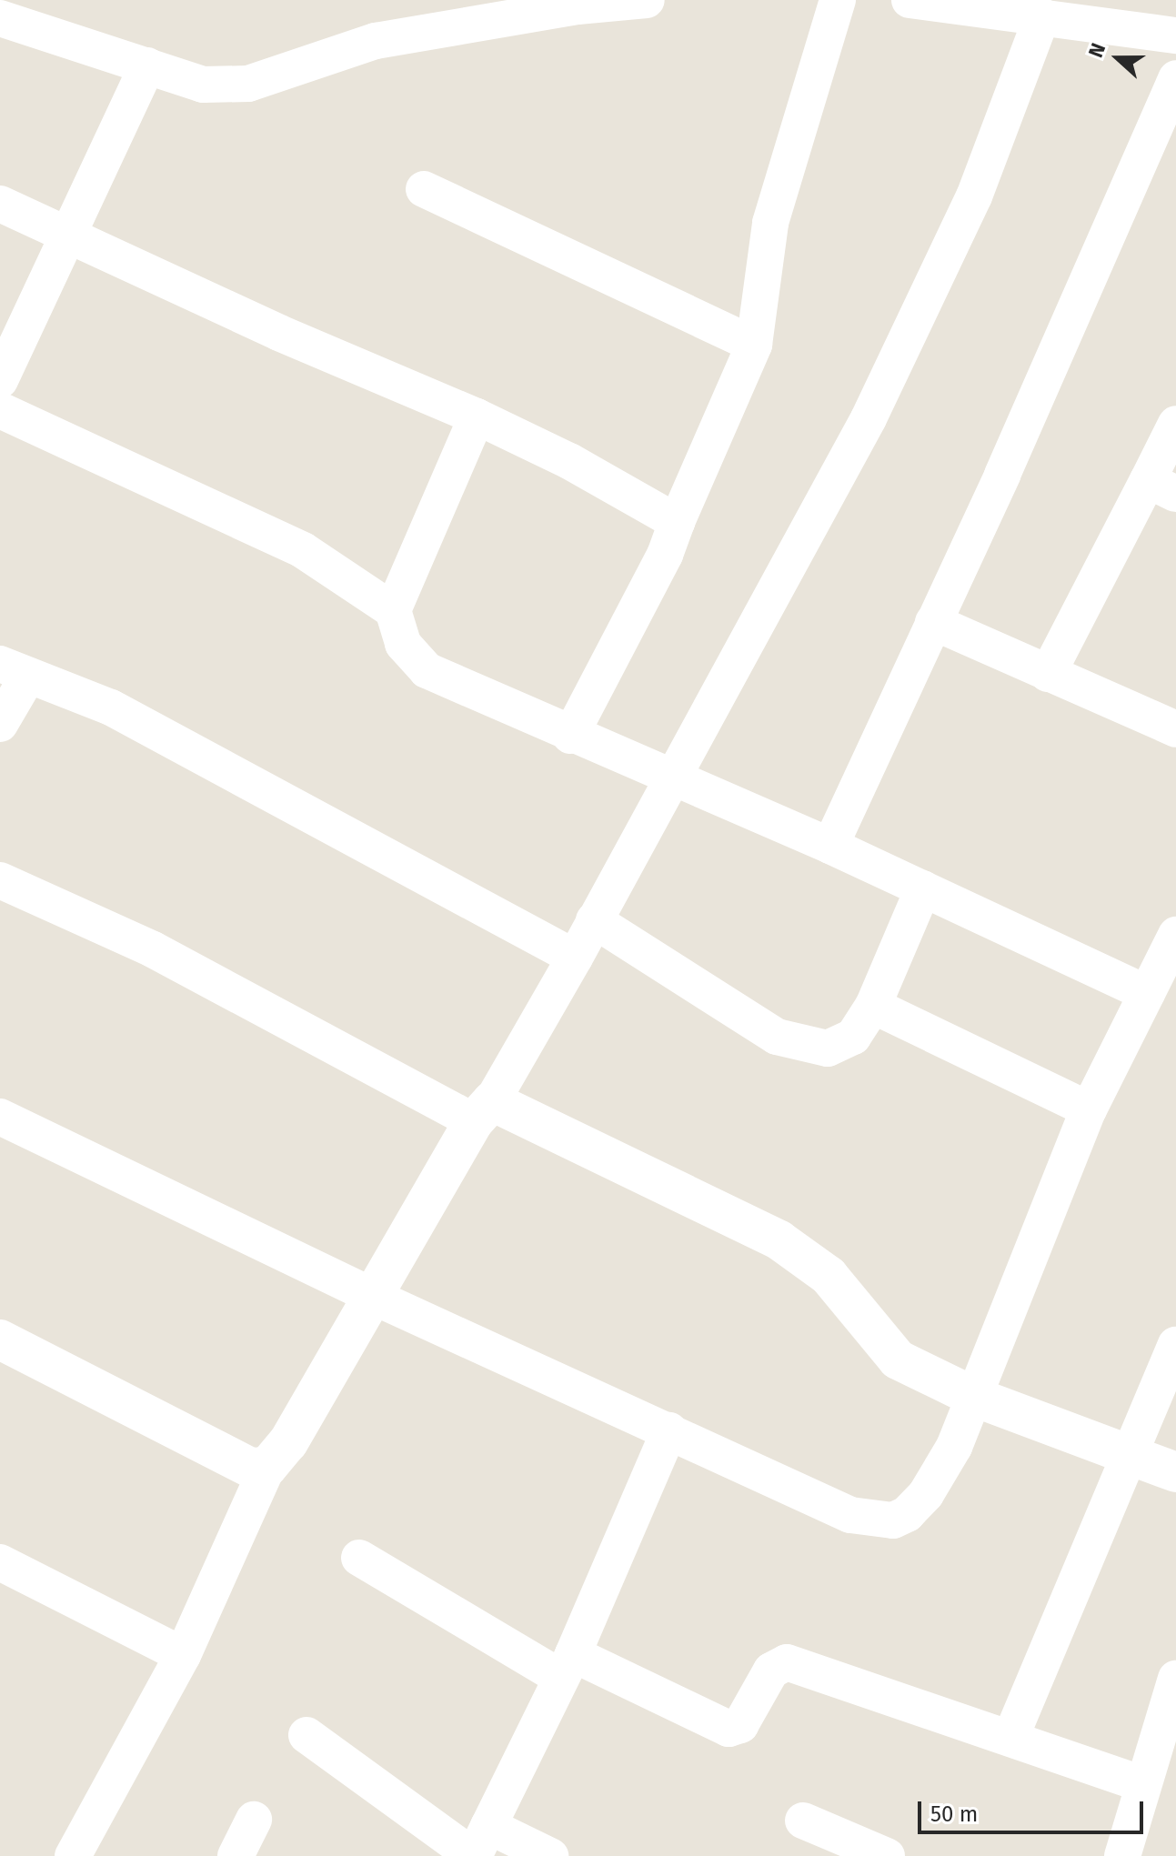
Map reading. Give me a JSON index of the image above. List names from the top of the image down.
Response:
{
  "scale_bar": "50 m",
  "north": "left"
}
